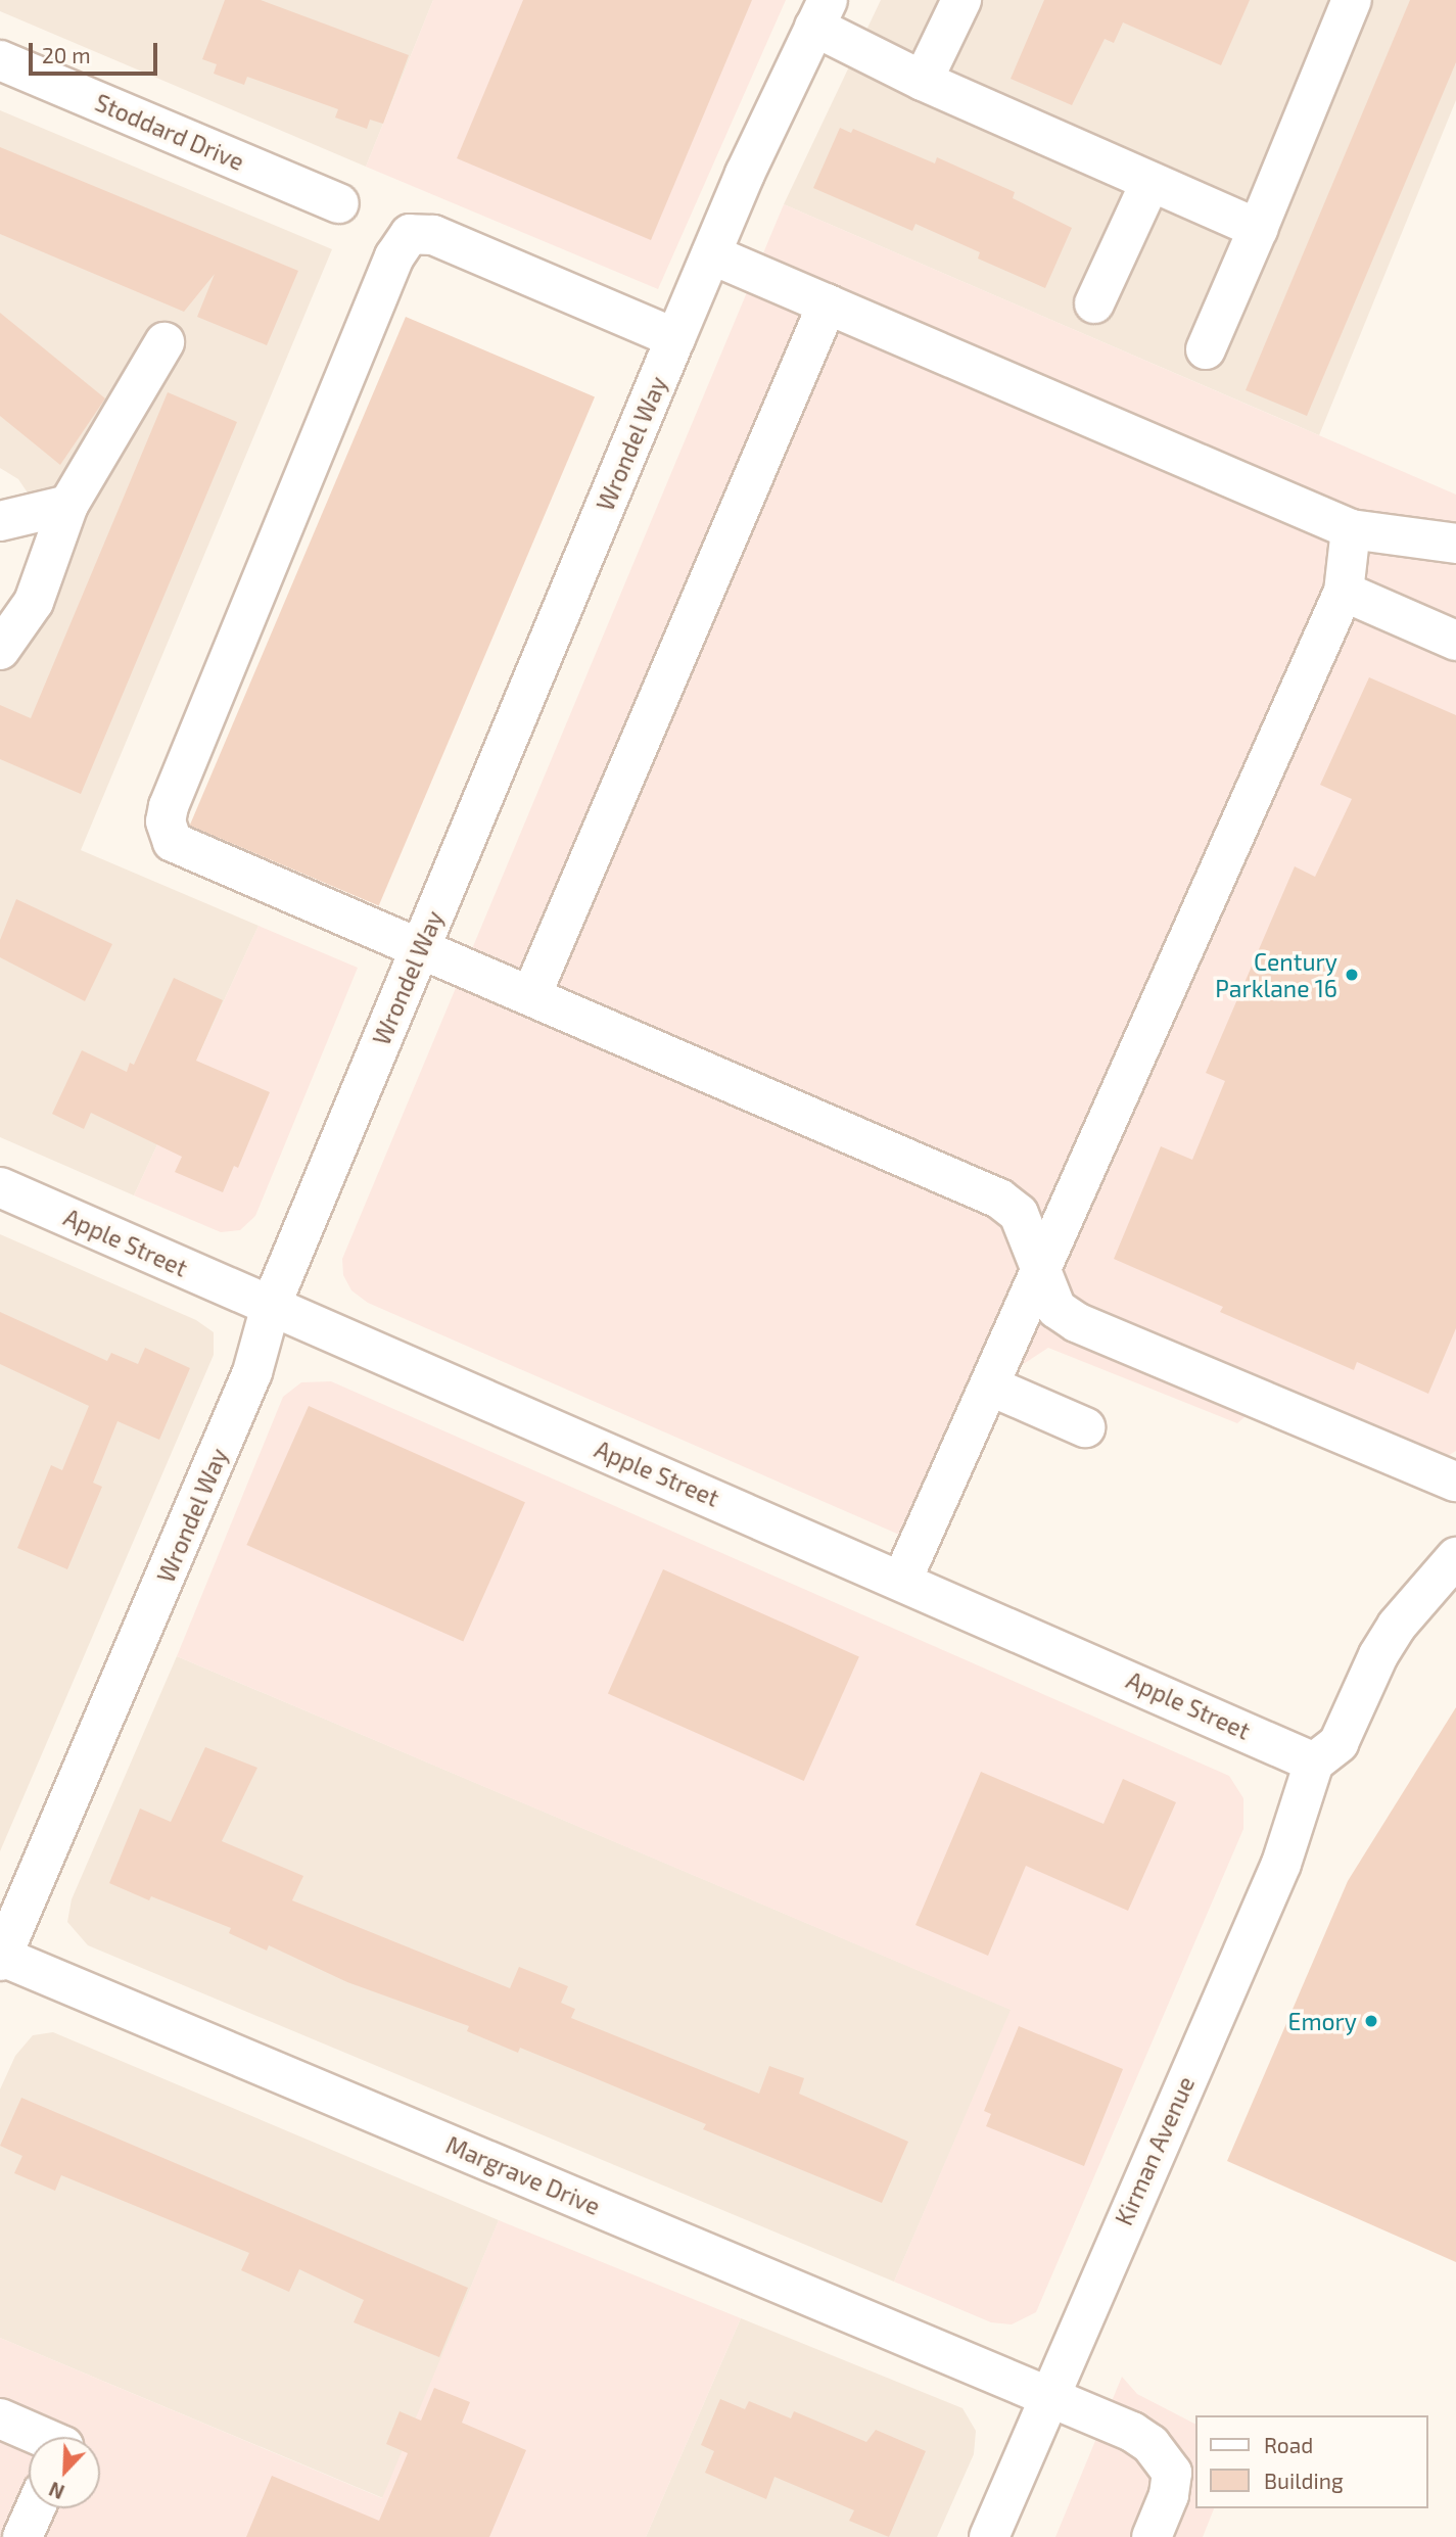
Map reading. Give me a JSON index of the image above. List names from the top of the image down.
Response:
{
  "streets": {
    "street": [
      "Stoddard Drive",
      "Wrondel Way",
      "Apple Street",
      "Kirman Avenue",
      "Margrave Drive"
    ]
  },
  "crossings": [
    ["Wrondel Way", "Apple Street"],
    ["Wrondel Way", "Margrave Drive"],
    ["Apple Street", "Kirman Avenue"],
    ["Kirman Avenue", "Margrave Drive"]
  ],
  "places": ["Century Parklane 16", "Emory"],
  "legend": ["Road", "Building"],
  "scale_bar": "20 m",
  "north": "bottom left"
}
